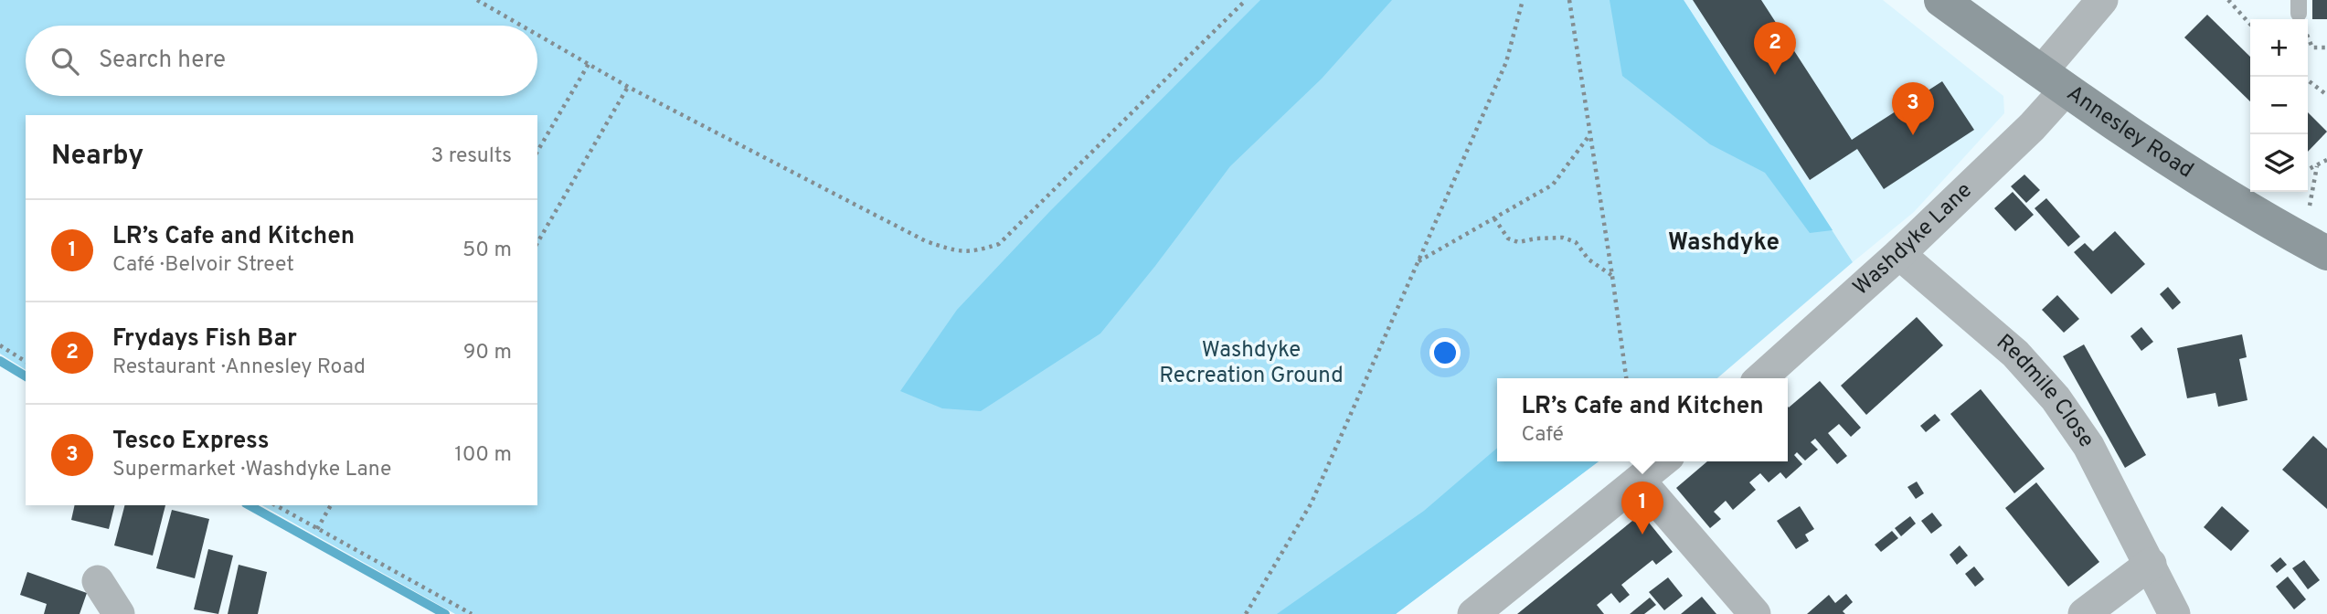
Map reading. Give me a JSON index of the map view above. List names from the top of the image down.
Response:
{
  "streets": {
    "street": ["Annesley Road", "Washdyke Lane", "Redmile Close"]
  },
  "crossings": [
    ["Annesley Road", "Washdyke Lane"],
    ["Washdyke Lane", "Redmile Close"]
  ],
  "districts": ["Washdyke"],
  "parks": ["Washdyke Recreation Ground"],
  "page": {
    "map_buttons": ["+", "−"],
    "pins": ["2", "3", "1"],
    "search": "Search here",
    "heading": ["Nearby", "3 results"],
    "list": [
      {
        "mark": "1",
        "name": "LR’s Cafe and Kitchen",
        "note": "Café · Belvoir Street",
        "value": "50 m"
      },
      {
        "mark": "2",
        "name": "Frydays Fish Bar",
        "note": "Restaurant · Annesley Road",
        "value": "90 m"
      },
      {
        "mark": "3",
        "name": "Tesco Express",
        "note": "Supermarket · Washdyke Lane",
        "value": "100 m"
      }
    ],
    "popup": ["LR’s Cafe and Kitchen", "Café"]
  }
}
